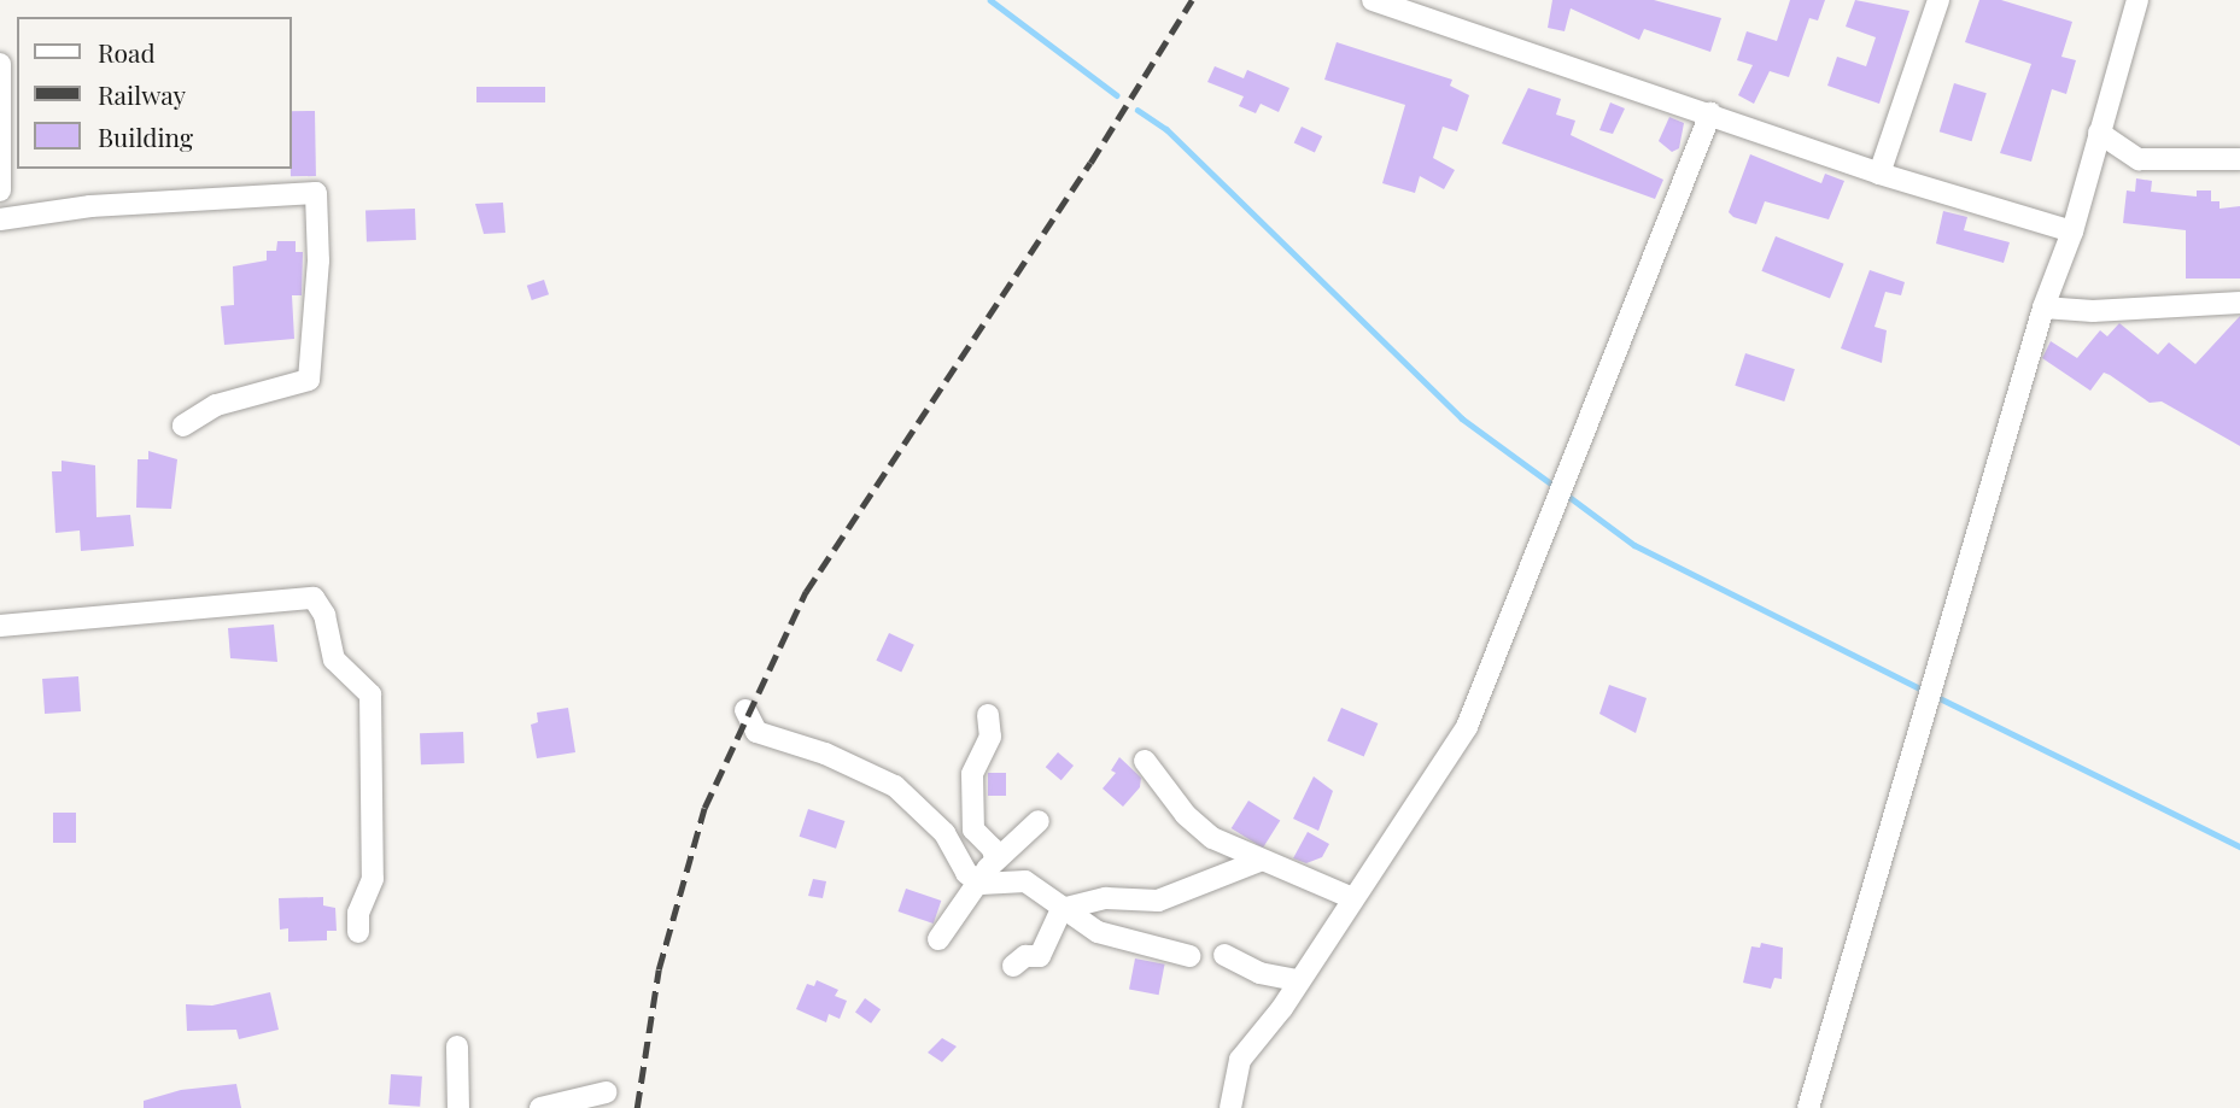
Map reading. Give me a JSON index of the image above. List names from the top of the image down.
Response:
{
  "legend": ["Road", "Railway", "Building"]
}
